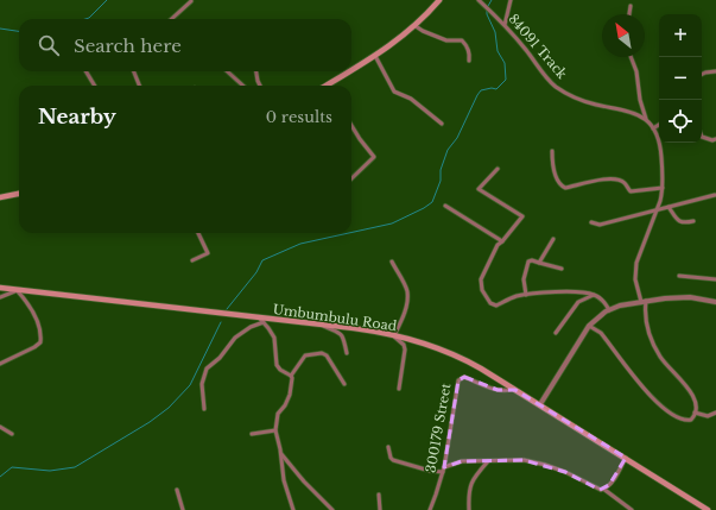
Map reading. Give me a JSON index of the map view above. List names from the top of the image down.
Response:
{
  "streets": {
    "main road": ["Umbumbulu Road"],
    "street": ["84091 Track", "300179 Street"]
  },
  "crossings": [
    ["Umbumbulu Road", "300179 Street"]
  ],
  "north": "top left",
  "page": {
    "map_buttons": ["+", "−"],
    "search": "Search here",
    "heading": ["Nearby", "0 results"]
  }
}
